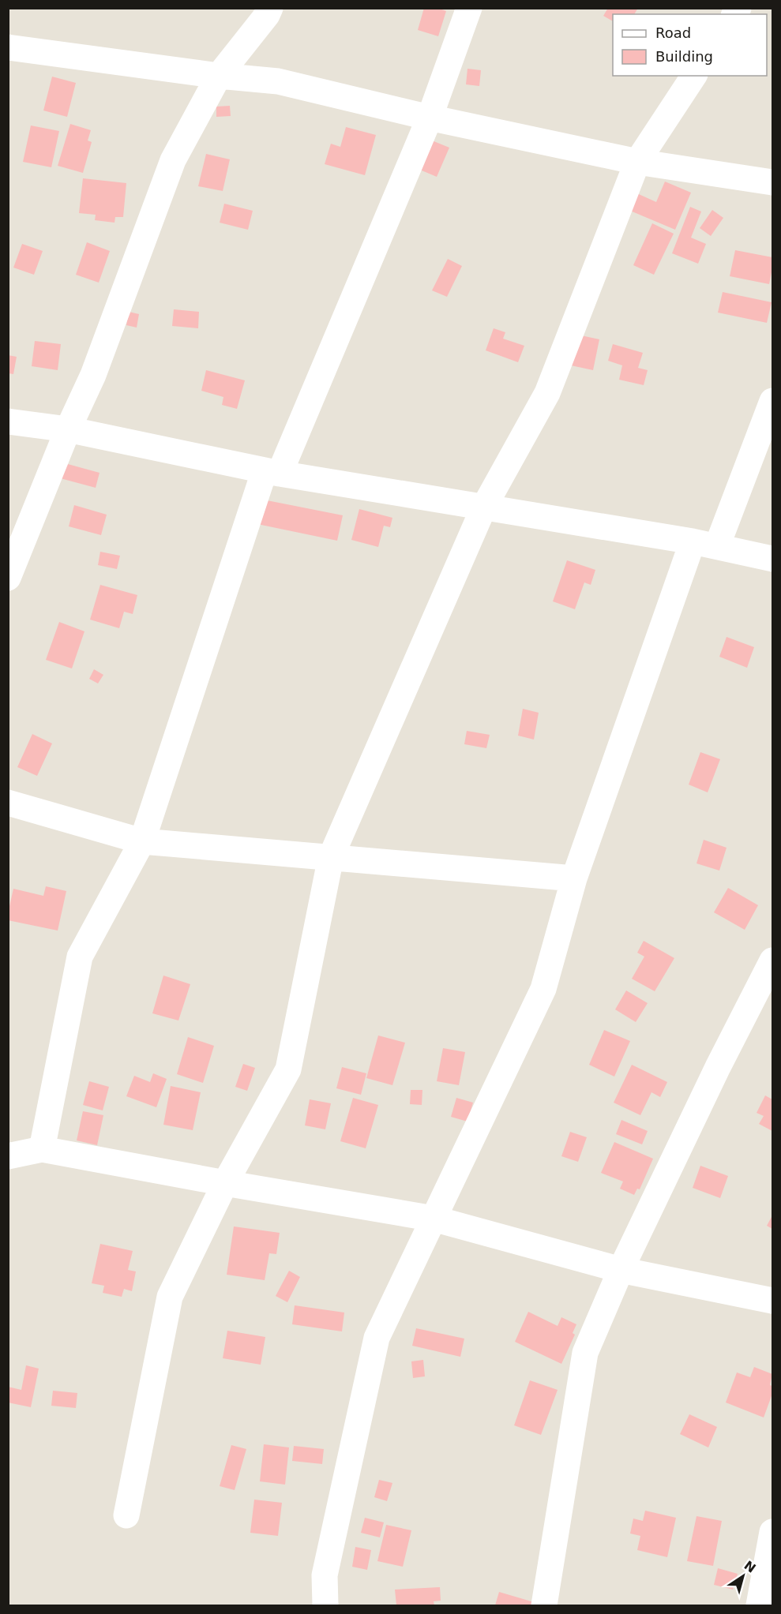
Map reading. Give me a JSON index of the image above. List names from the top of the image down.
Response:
{
  "legend": ["Road", "Building"],
  "north": "top right"
}
